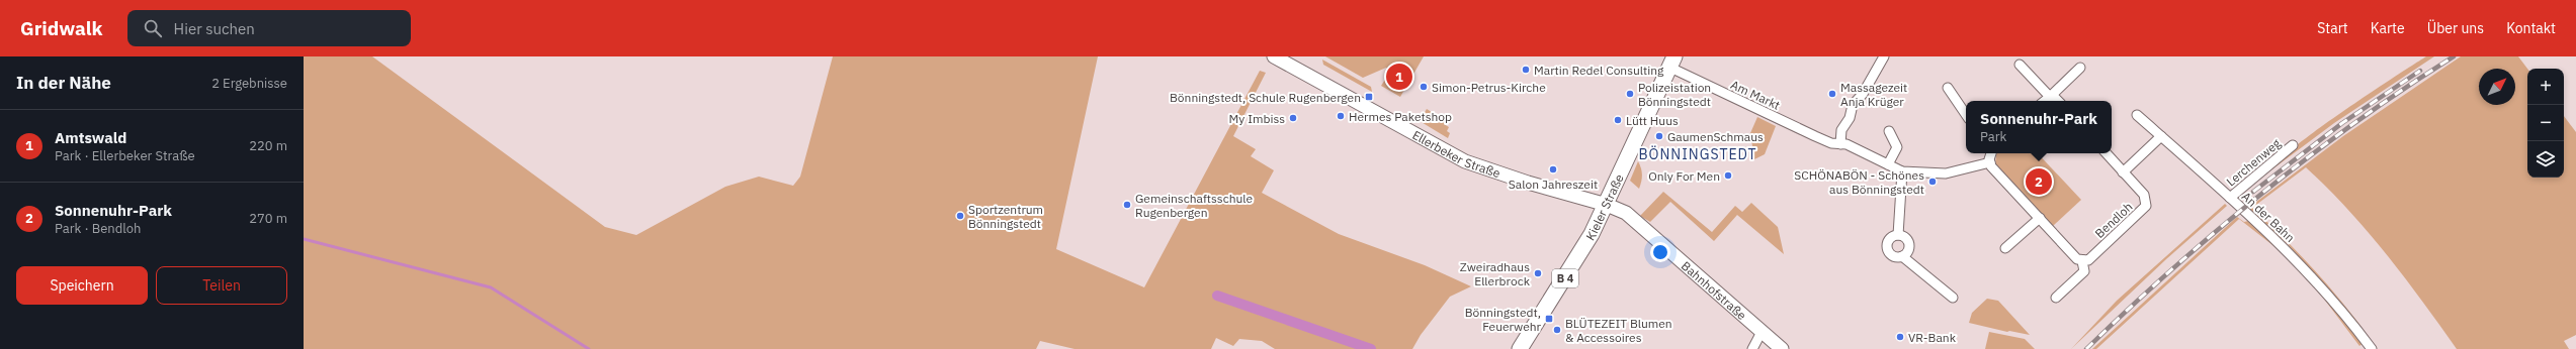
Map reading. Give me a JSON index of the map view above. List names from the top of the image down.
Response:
{
  "streets": {
    "main road": [
      "Ellerbeker Straße",
      "Kieler Straße",
      "B 4",
      "Bahnhofstraße"
    ],
    "street": [
      "Am Markt",
      "Lerchenweg",
      "An der Bahn",
      "Bendloh"
    ]
  },
  "crossings": [
    ["Am Markt", "Kieler Straße"],
    ["Ellerbeker Straße", "Kieler Straße"],
    ["Ellerbeker Straße", "Bahnhofstraße"],
    ["Lerchenweg", "An der Bahn"],
    ["Kieler Straße", "Bahnhofstraße"]
  ],
  "districts": ["BÖNNINGSTEDT"],
  "places": {
    "other": [
      "Martin Redel Consulting",
      "Simon-Petrus-Kirche",
      "Polizeistation Bönningstedt",
      "Massagezeit Anja Krüger",
      "Hermes Paketshop",
      "My Imbiss",
      "Lütt Huus",
      "GaumenSchmaus",
      "Salon Jahreszeit",
      "Only For Men",
      "SCHÖNABÖN - Schönes aus Bönningstedt",
      "Gemeinschaftsschule Rugenbergen",
      "Sportzentrum Bönningstedt",
      "Zweiradhaus Ellerbrock",
      "BLÜTEZEIT Blumen & Accessoires",
      "VR-Bank"
    ],
    "transit": ["Bönningstedt, Schule Rugenbergen", "Bönningstedt, Feuerwehr"]
  },
  "north": "top right",
  "page": {
    "header": "Gridwalk",
    "search": "Hier suchen",
    "nav": [
      "Start",
      "Karte",
      "Über uns",
      "Kontakt"
    ],
    "heading": ["In der Nähe", "2 Ergebnisse"],
    "pins": ["1", "2"],
    "map_buttons": ["+", "−"],
    "popup": ["Sonnenuhr-Park", "Park"],
    "list": [
      {
        "mark": "1",
        "name": "Amtswald",
        "note": "Park · Ellerbeker Straße",
        "value": "220 m"
      },
      {
        "mark": "2",
        "name": "Sonnenuhr-Park",
        "note": "Park · Bendloh",
        "value": "270 m"
      }
    ],
    "buttons": ["Speichern", "Teilen"]
  }
}
